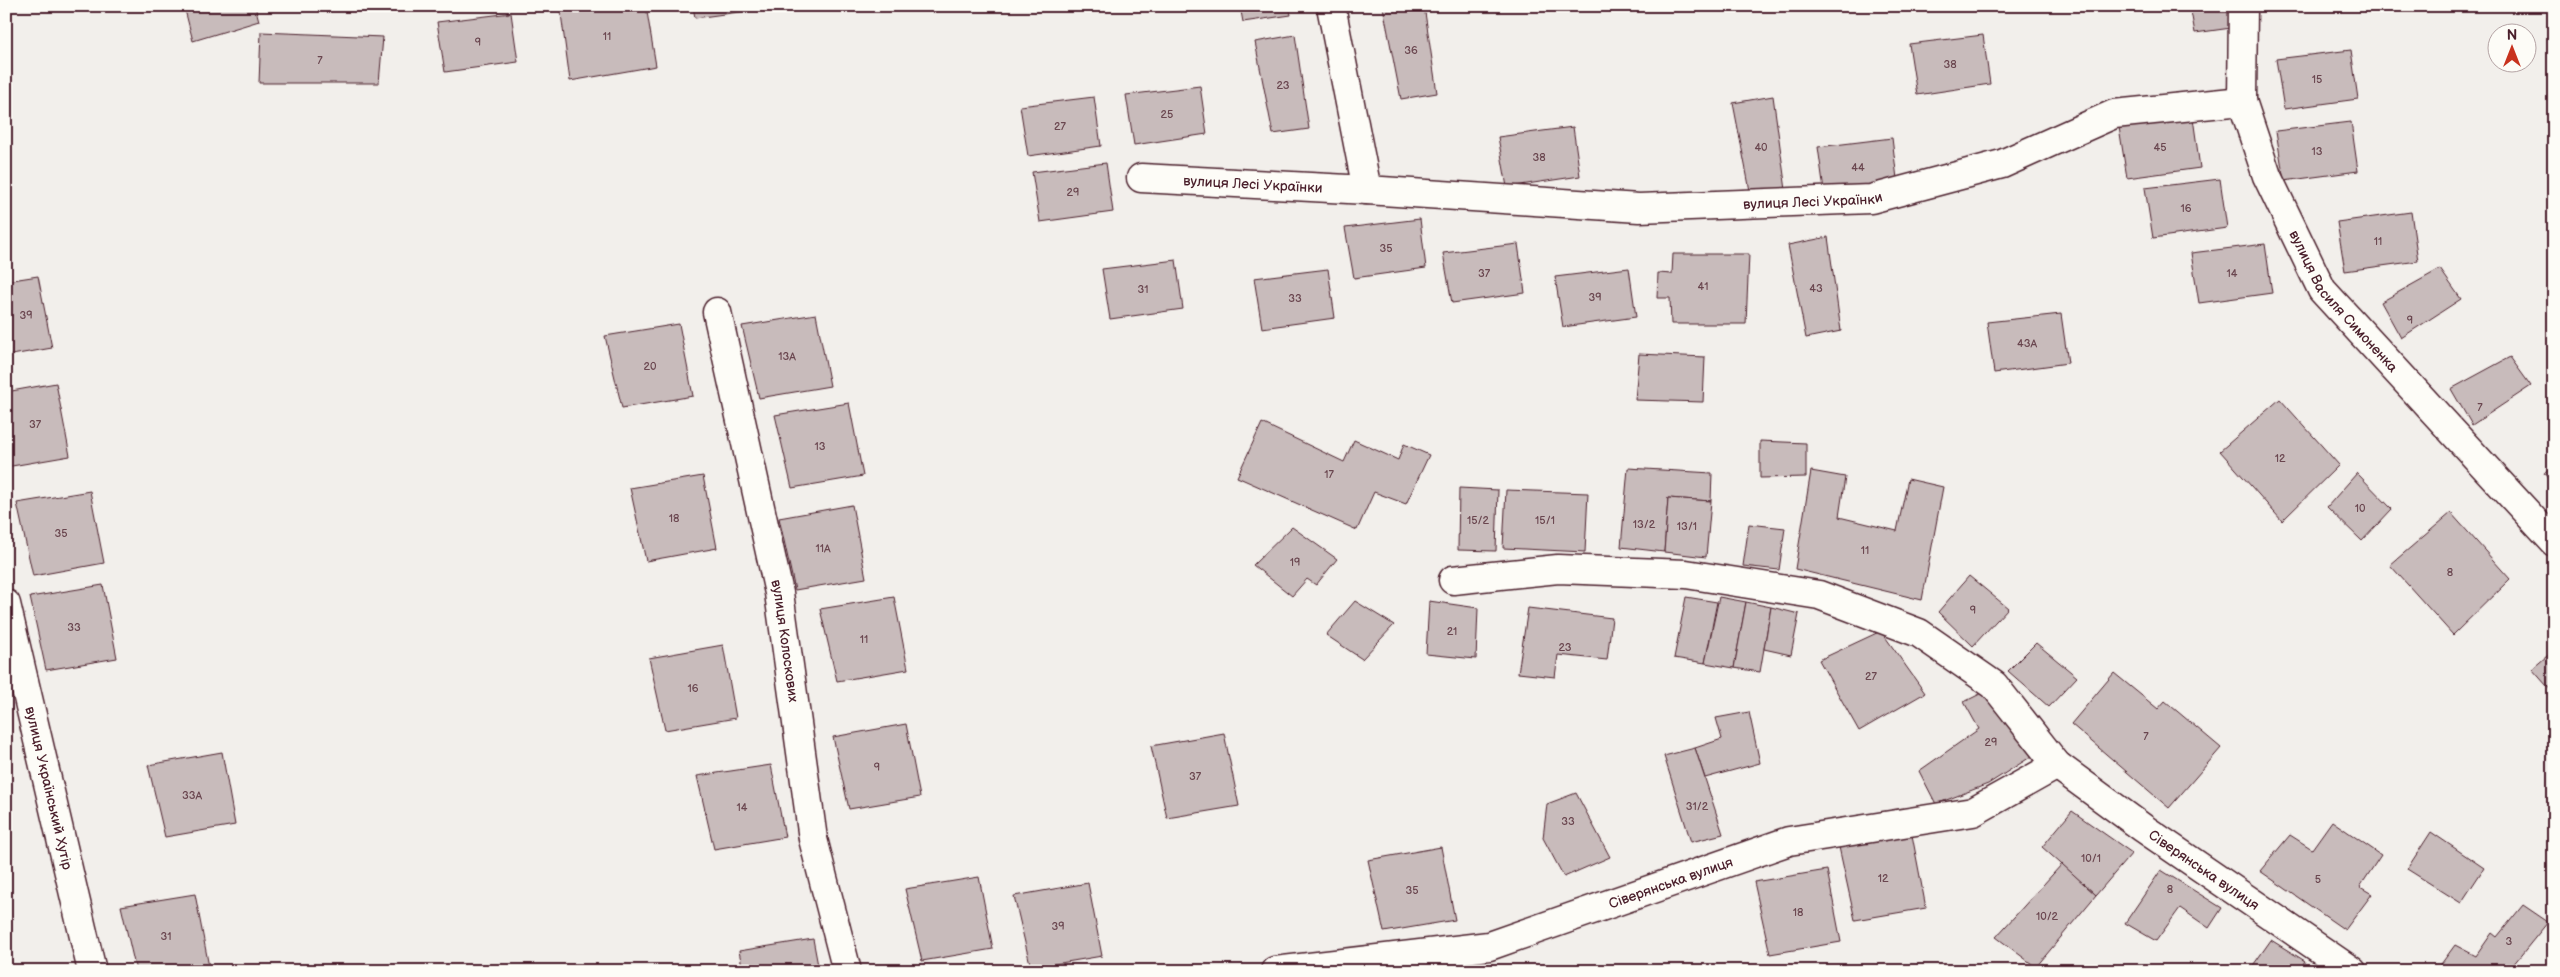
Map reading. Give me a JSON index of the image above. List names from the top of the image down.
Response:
{
  "streets": {
    "street": [
      "вулиця Лесі Українки",
      "вулиця Василя Симоненка",
      "вулиця Колоскових",
      "вулиця Український Хутір",
      "Сіверянська вулиця"
    ]
  },
  "crossings": [
    ["вулиця Лесі Українки", "вулиця Василя Симоненка"]
  ],
  "house_numbers": [
    "11",
    "9",
    "36",
    "7",
    "38",
    "15",
    "23",
    "25",
    "27",
    "40",
    "45",
    "13",
    "38",
    "44",
    "29",
    "16",
    "11",
    "35",
    "37",
    "14",
    "41",
    "43",
    "31",
    "39",
    "33",
    "39",
    "9",
    "43А",
    "13А",
    "20",
    "7",
    "37",
    "13",
    "12",
    "17",
    "10",
    "18",
    "15/2",
    "15/1",
    "13/2",
    "13/1",
    "35",
    "11А",
    "11",
    "19",
    "8",
    "9",
    "33",
    "21",
    "11",
    "23",
    "27",
    "16",
    "7",
    "29",
    "9",
    "37",
    "33А",
    "31/2",
    "14",
    "33",
    "10/1",
    "12",
    "5",
    "8",
    "35",
    "18",
    "10/2",
    "39",
    "31",
    "3"
  ],
  "north": "top"
}
